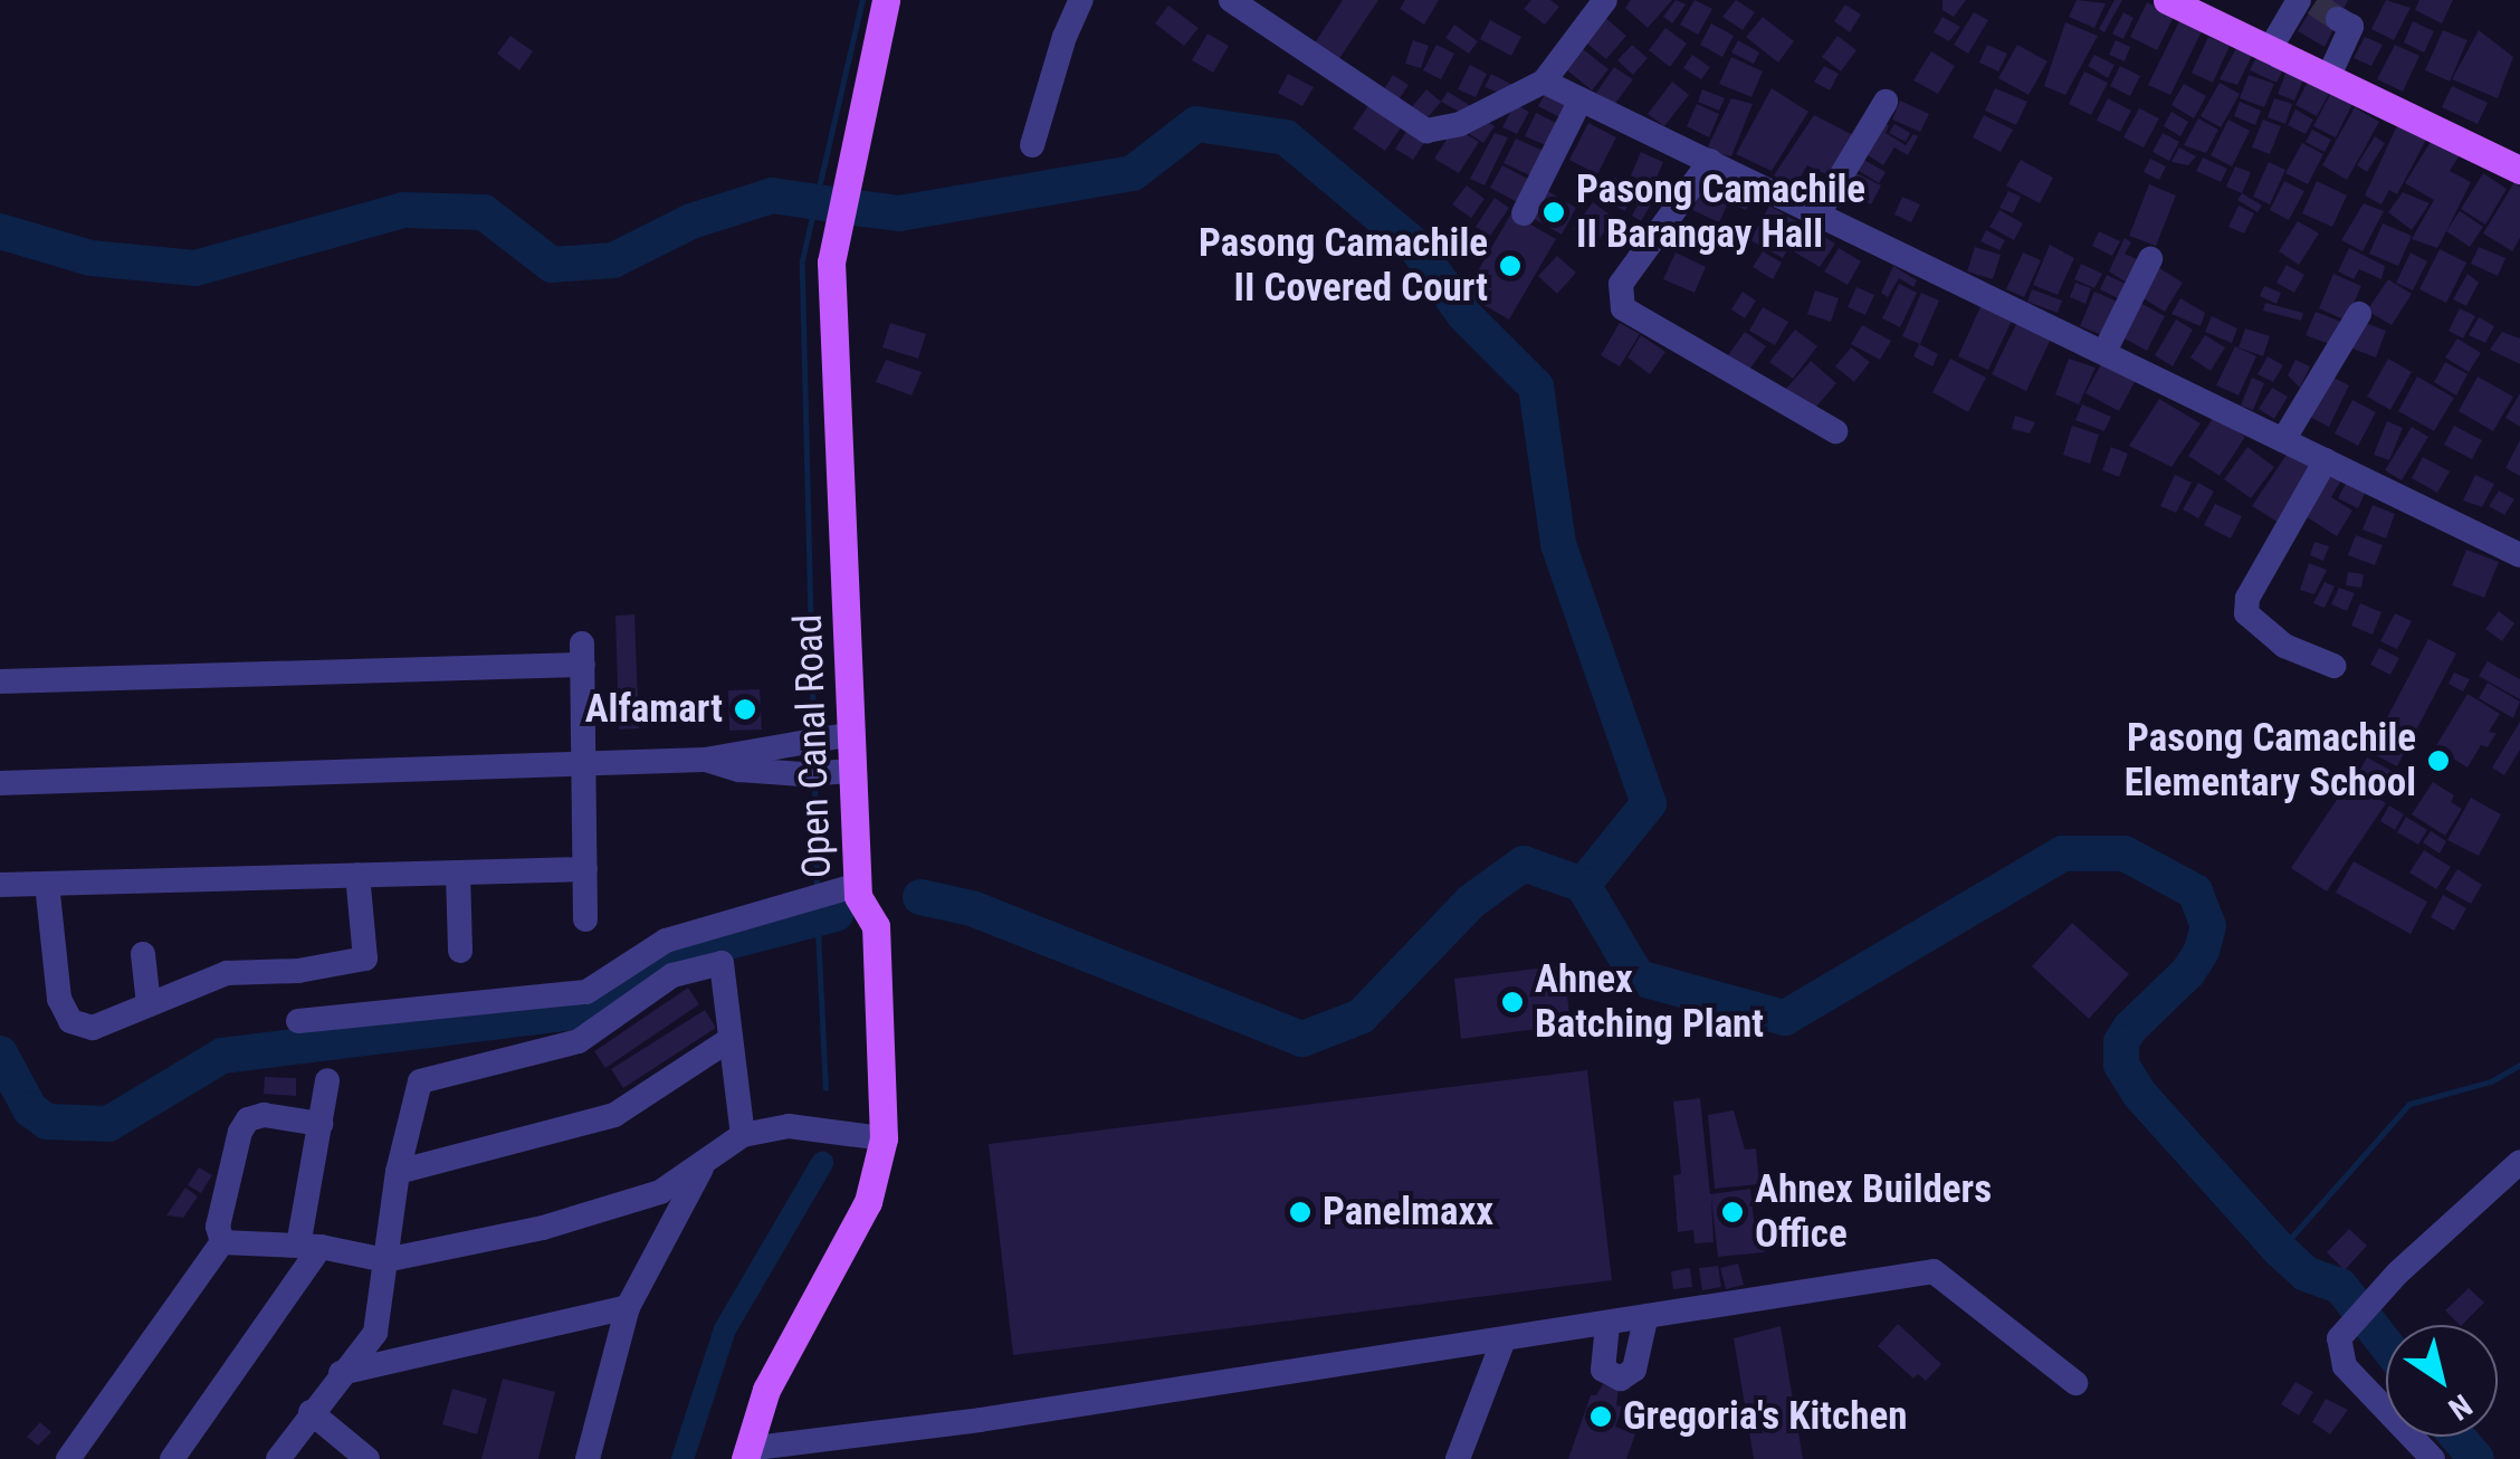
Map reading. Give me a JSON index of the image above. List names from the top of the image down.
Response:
{
  "streets": {
    "main road": ["Open Canal Road"]
  },
  "places": [
    "Pasong Camachile II Barangay Hall",
    "Pasong Camachile II Covered Court",
    "Alfamart",
    "Pasong Camachile Elementary School",
    "Ahnex Batching Plant",
    "Panelmaxx",
    "Ahnex Builders Office",
    "Gregoria's Kitchen"
  ],
  "north": "bottom right"
}
